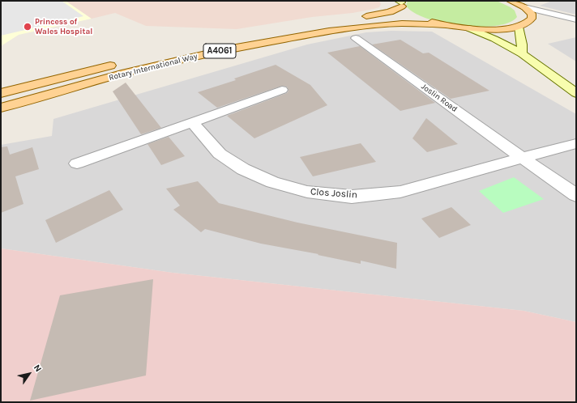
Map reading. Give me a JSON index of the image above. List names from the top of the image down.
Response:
{
  "streets": {
    "main road": ["A4061", "Rotary International Way"],
    "street": ["Joslin Road", "Clos Joslin"]
  },
  "crossings": [
    ["Joslin Road", "Clos Joslin"]
  ],
  "places": ["Princess of Wales Hospital"],
  "north": "top right"
}
